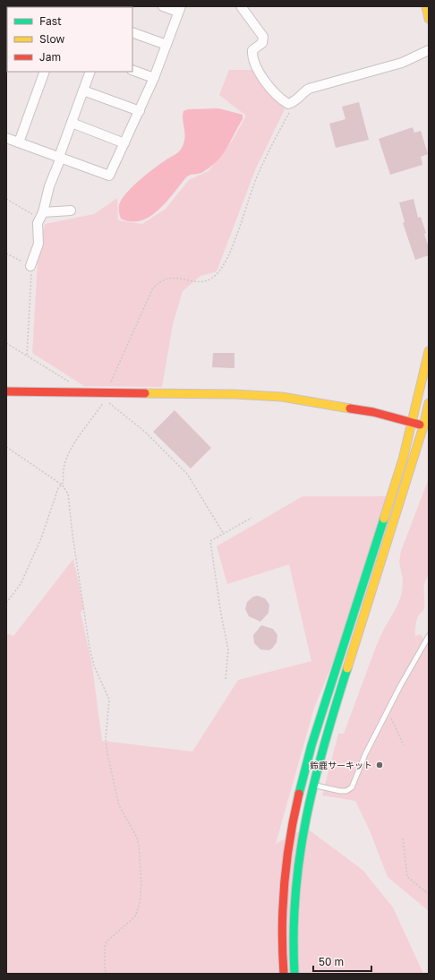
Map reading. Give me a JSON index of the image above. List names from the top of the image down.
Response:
{
  "places": ["鈴鹿サーキット"],
  "legend": ["Fast", "Slow", "Jam"],
  "scale_bar": "50 m"
}
